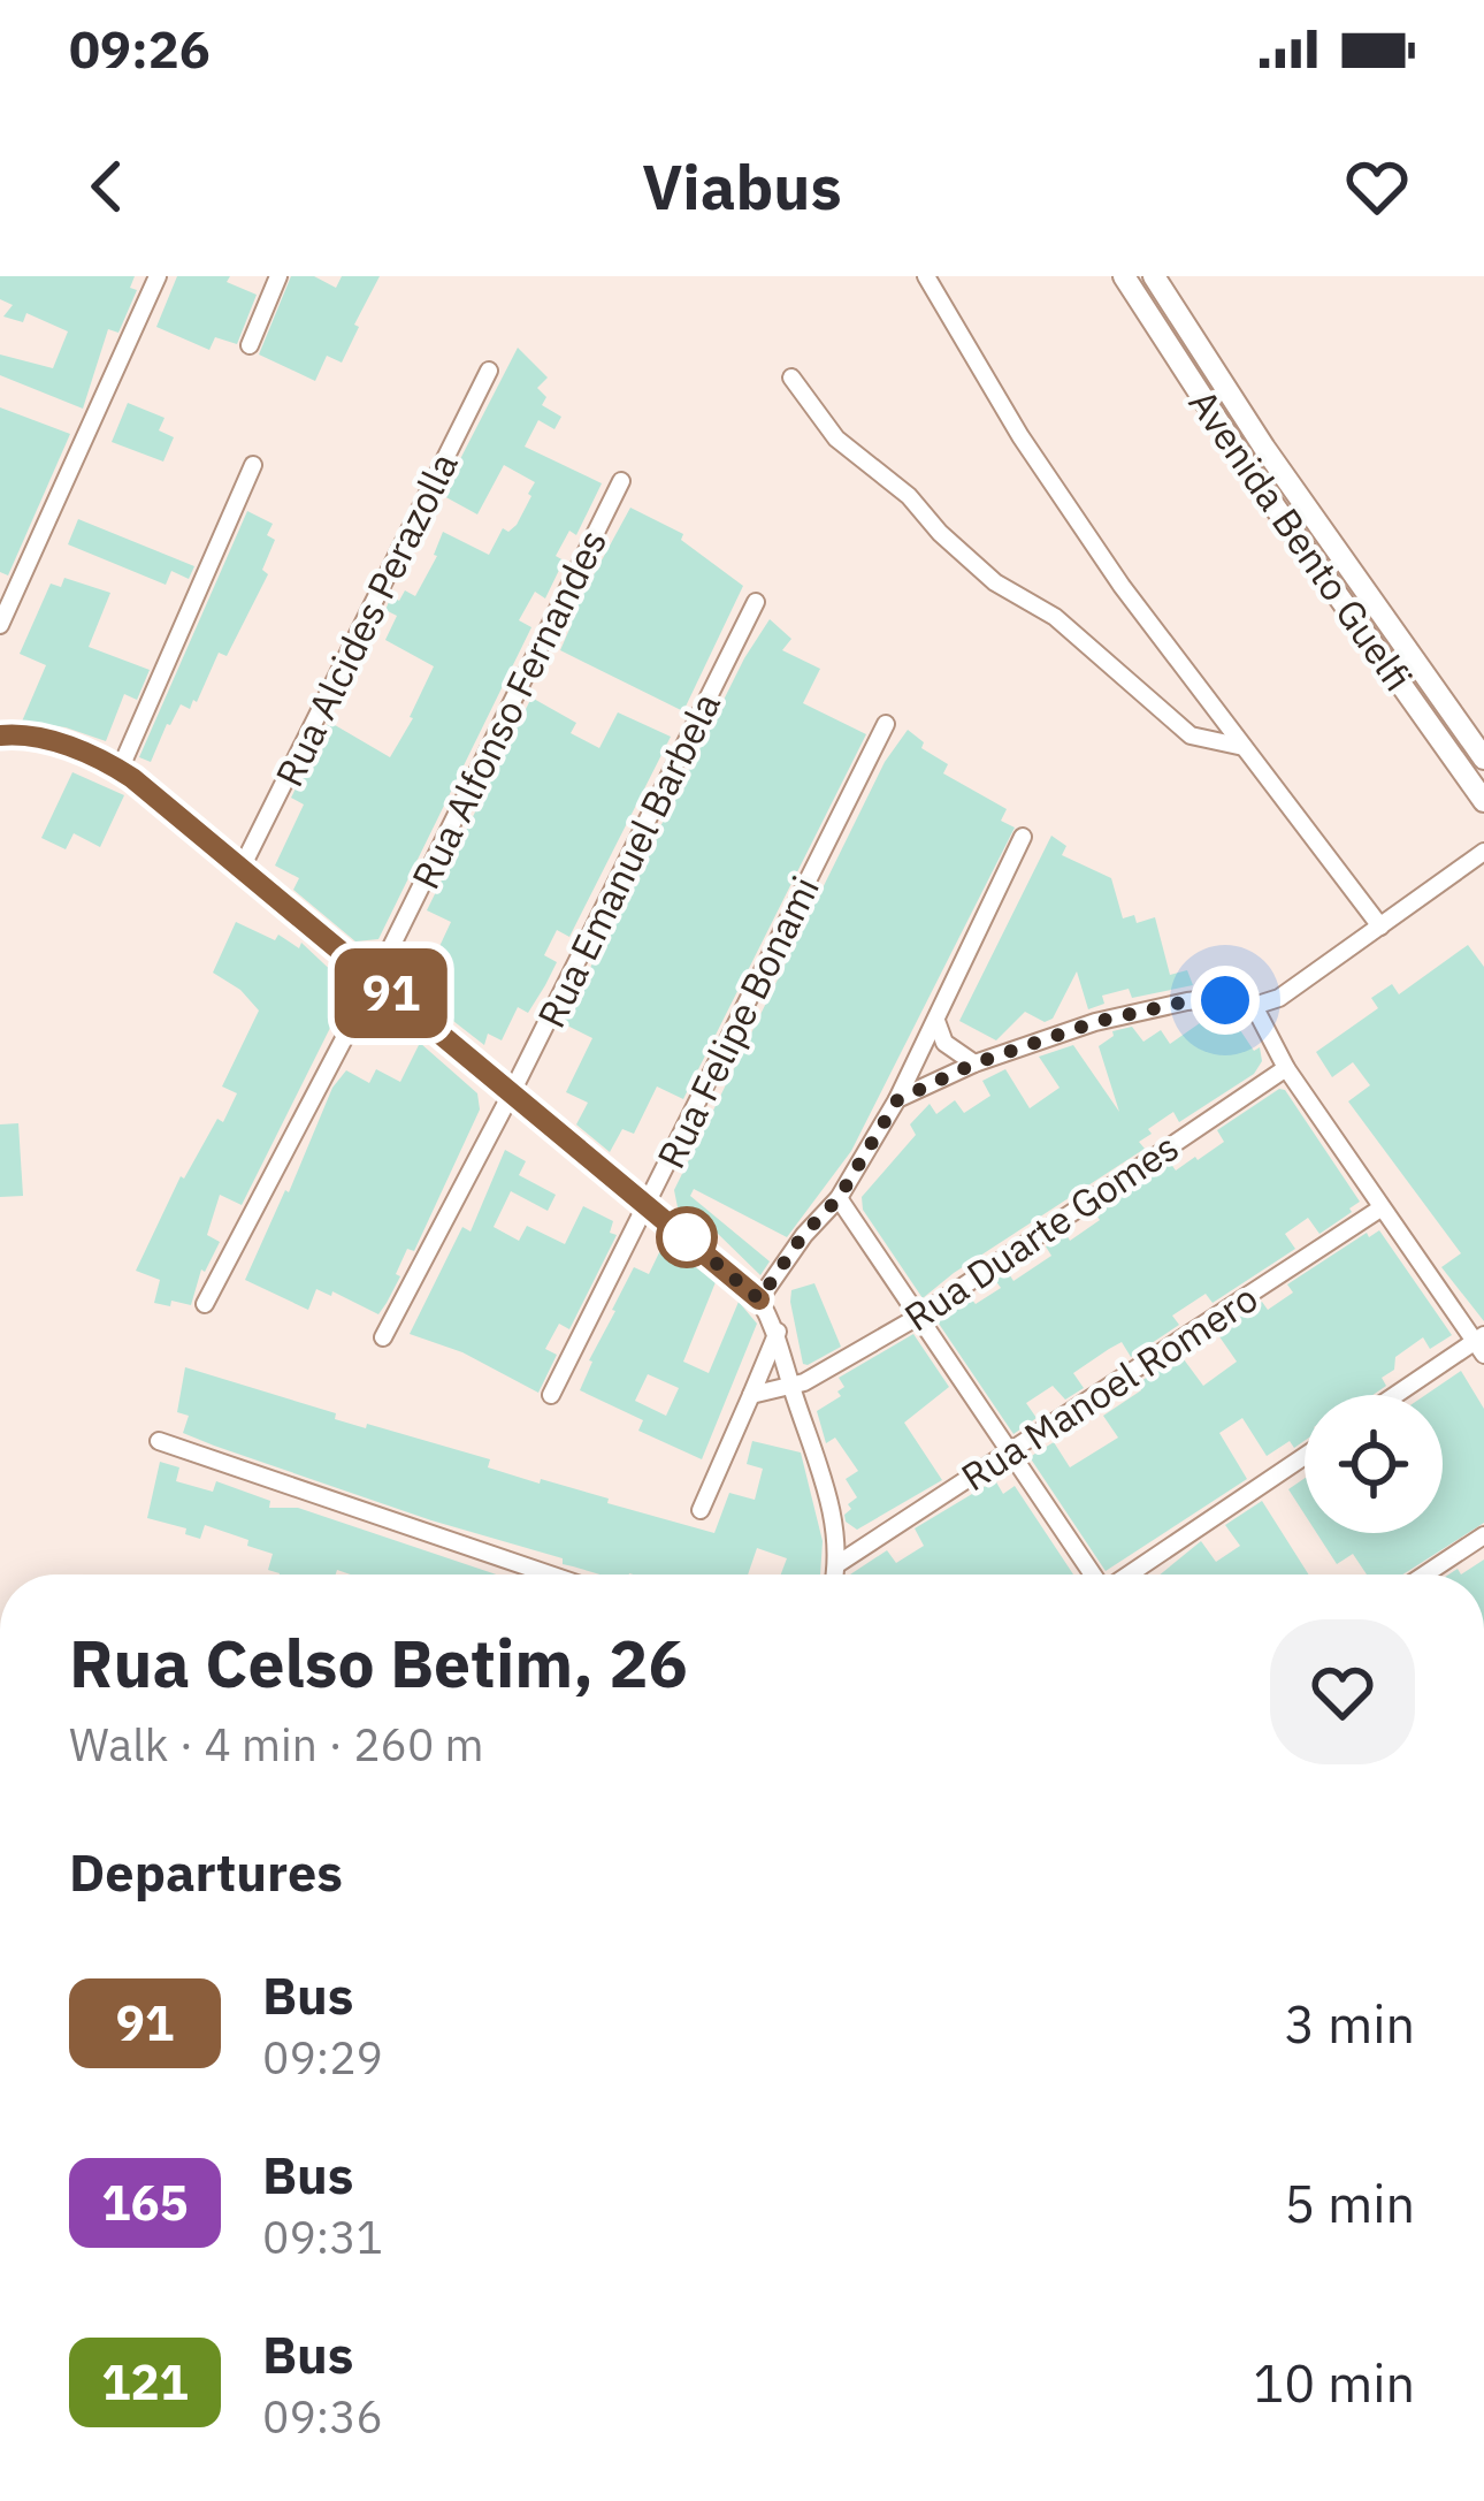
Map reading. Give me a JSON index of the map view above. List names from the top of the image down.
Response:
{
  "streets": {
    "main road": ["Avenida Bento Guelfi"],
    "street": [
      "Rua Alcides Perazolla",
      "Rua Alfonso Fernandes",
      "Rua Emanuel Barbela",
      "Rua Felipe Bonami",
      "Rua Duarte Gomes",
      "Rua Manoel Romero"
    ]
  },
  "lines": ["bus line 91"],
  "page": {
    "status": "09:26",
    "header": "Viabus",
    "on_map": "91",
    "heading": [
      ["Rua Celso Betim, 26", "Walk · 4 min · 260 m"],
      "Departures"
    ],
    "list": [
      {
        "mark": "91",
        "name": "Bus",
        "note": "09:29",
        "value": "3 min"
      },
      {
        "mark": "165",
        "name": "Bus",
        "note": "09:31",
        "value": "5 min"
      },
      {
        "mark": "121",
        "name": "Bus",
        "note": "09:36",
        "value": "10 min"
      }
    ]
  }
}
